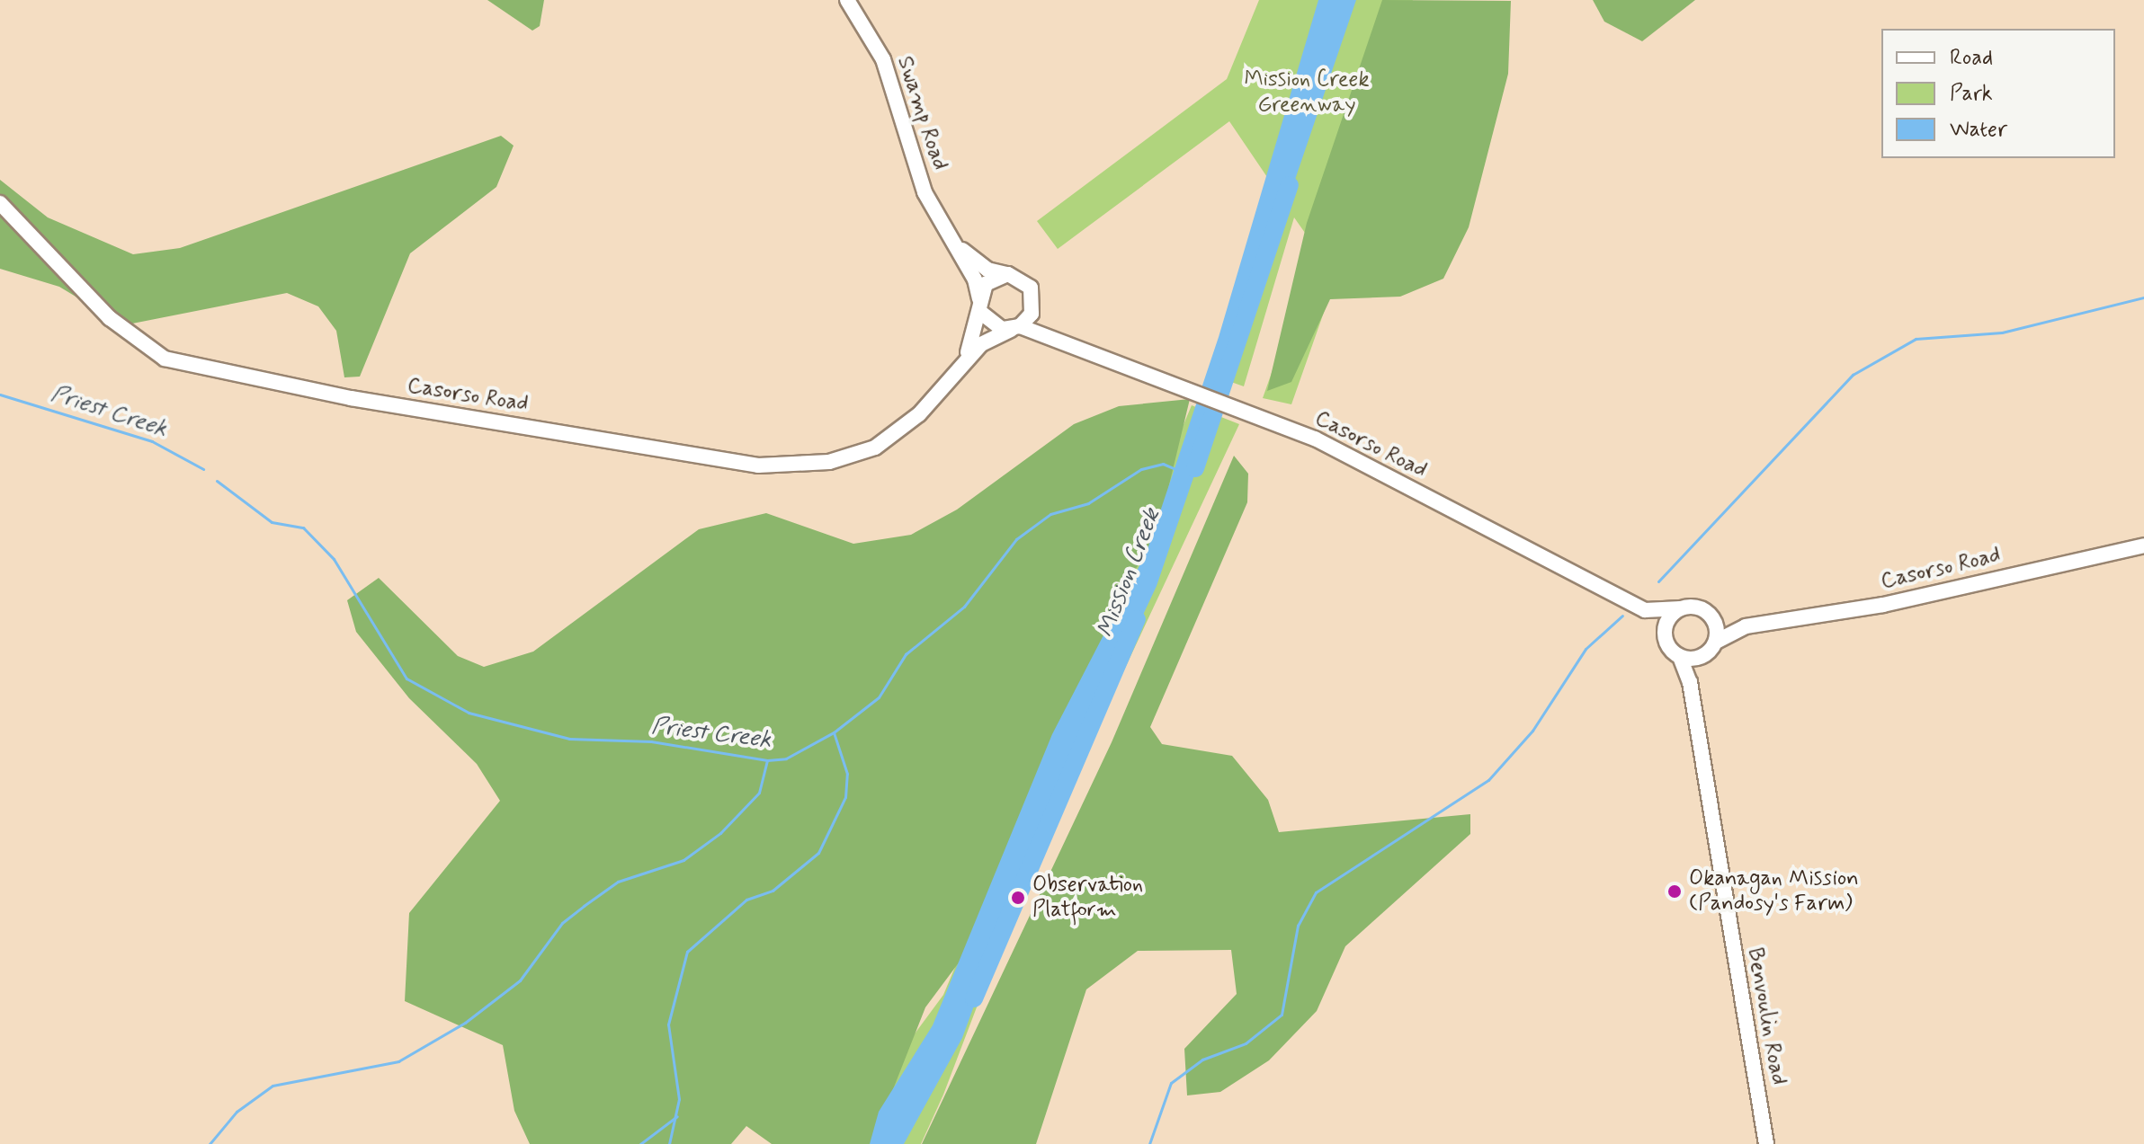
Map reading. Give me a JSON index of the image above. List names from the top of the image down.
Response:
{
  "streets": {
    "main road": ["Swamp Road", "Casorso Road", "Benvoulin Road"]
  },
  "crossings": [
    ["Swamp Road", "Casorso Road"],
    ["Casorso Road", "Benvoulin Road"]
  ],
  "water": ["Priest Creek", "Mission Creek"],
  "parks": ["Mission Creek Greenway"],
  "places": ["Okanagan Mission (Pandosy's Farm)", "Observation Platform"],
  "legend": ["Road", "Park", "Water"]
}
